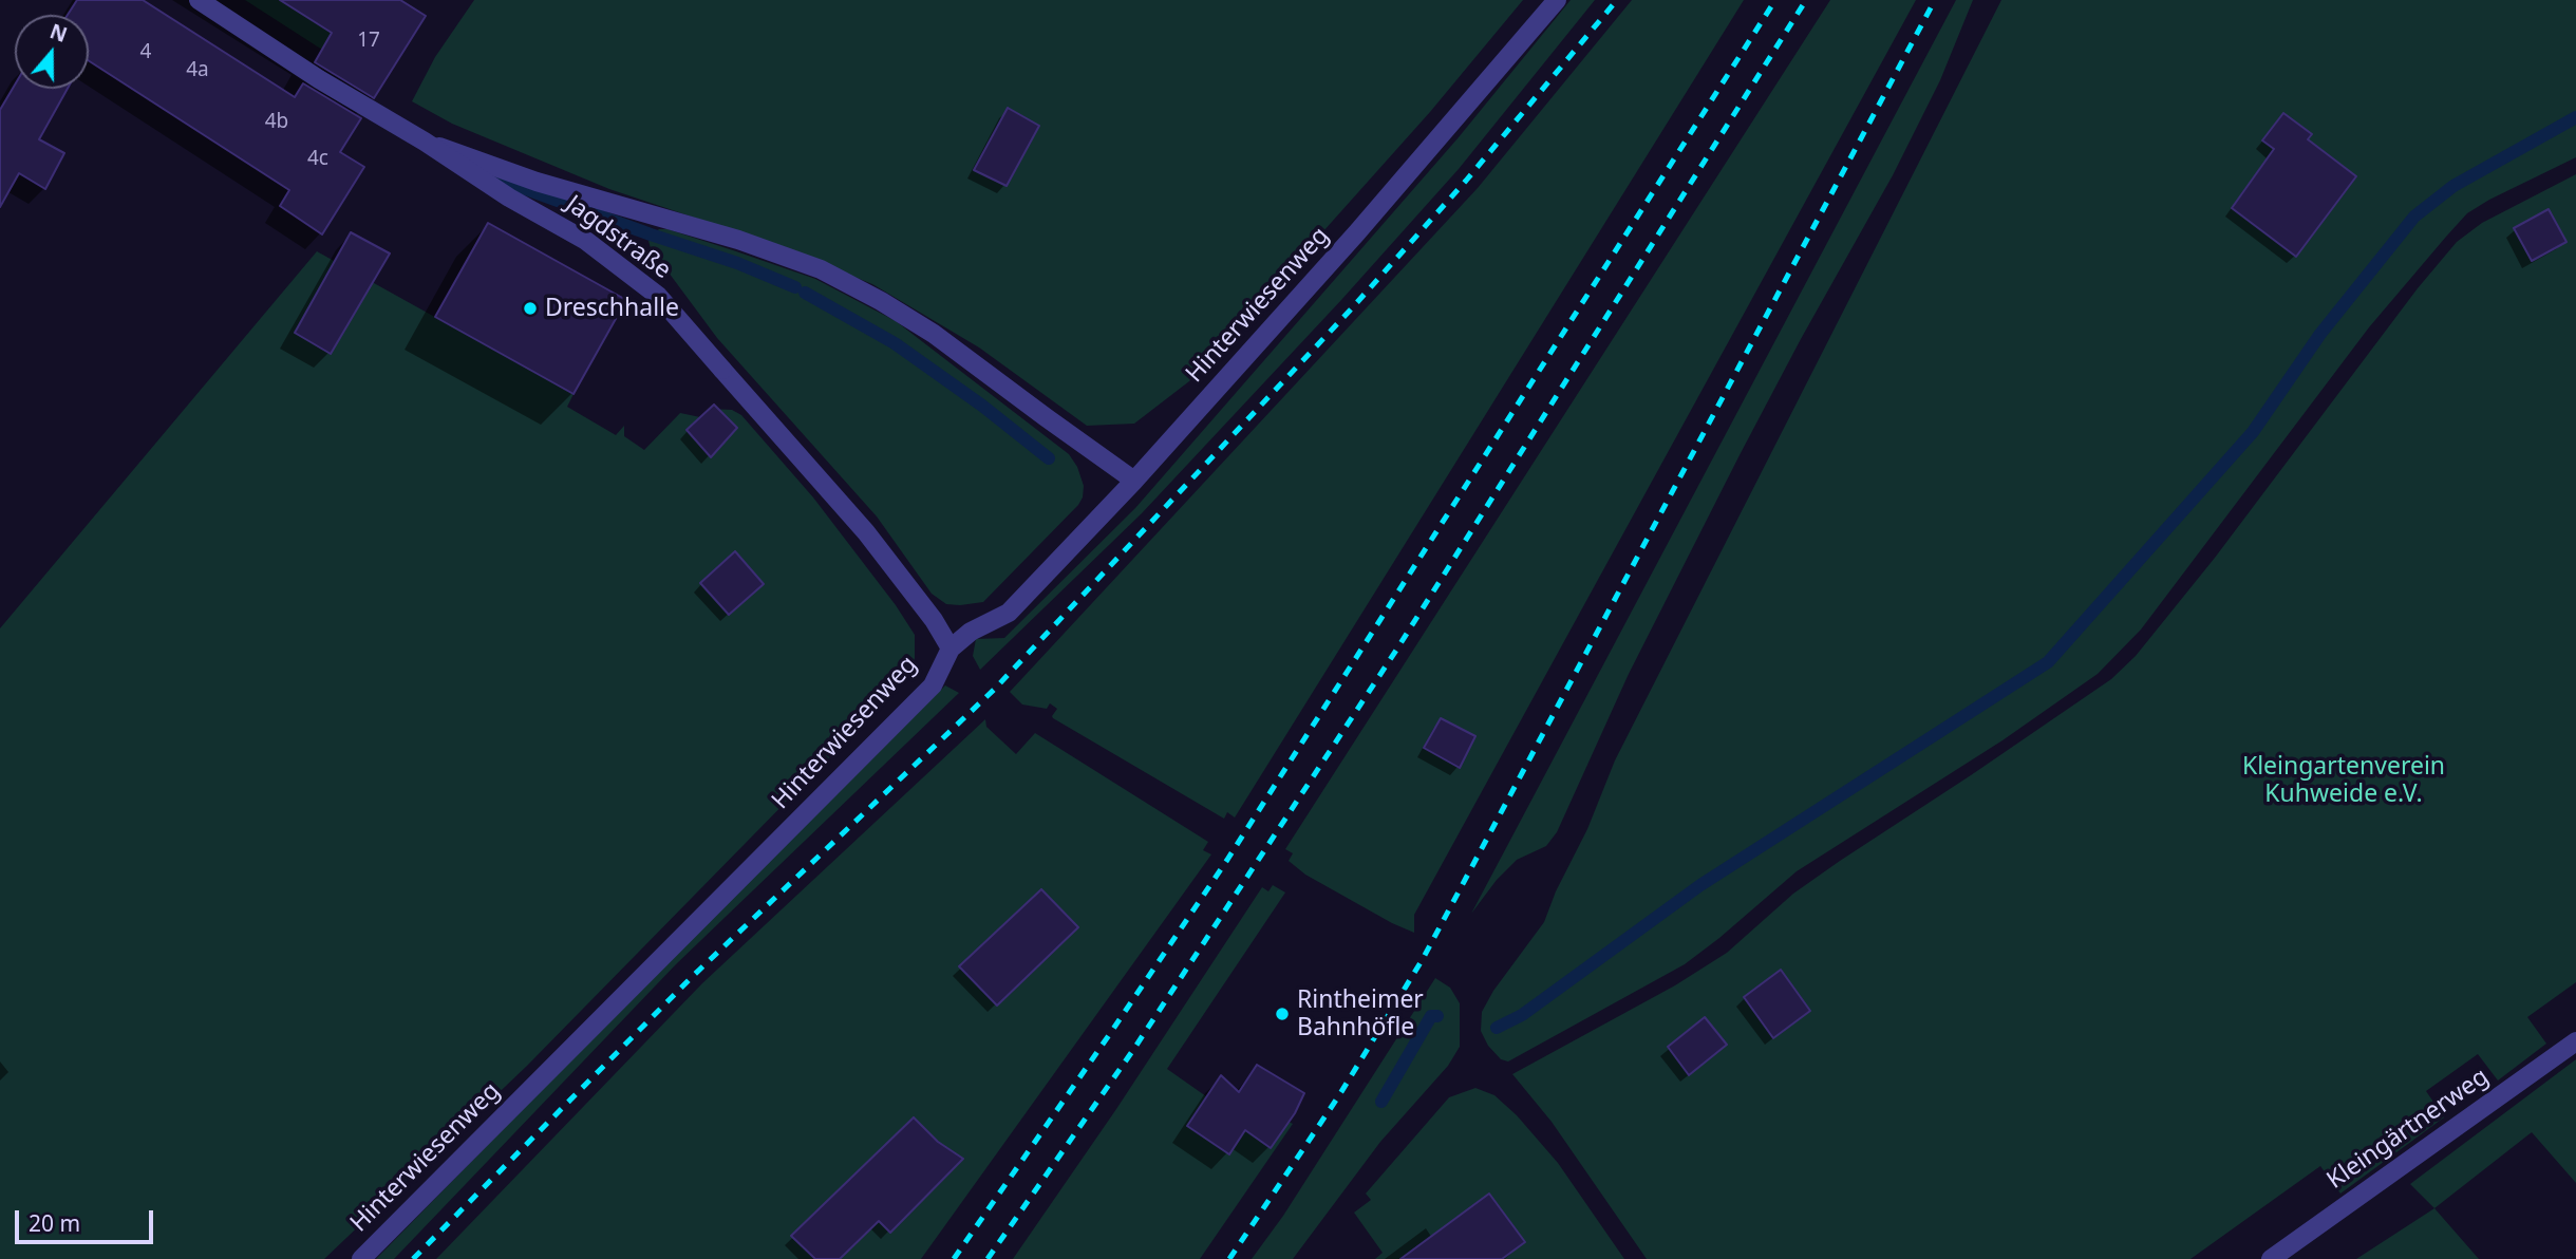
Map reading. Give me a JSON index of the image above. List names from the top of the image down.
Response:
{
  "streets": {
    "street": ["Jagdstraße", "Hinterwiesenweg", "Kleingärtnerweg"]
  },
  "crossings": [
    ["Jagdstraße", "Hinterwiesenweg"]
  ],
  "parks": ["Kleingartenverein Kuhweide e.V."],
  "places": ["Dreschhalle", "Rintheimer Bahnhöfle"],
  "house_numbers": [
    "17",
    "4",
    "4a",
    "4b",
    "4c"
  ],
  "scale_bar": "20 m",
  "north": "top"
}
